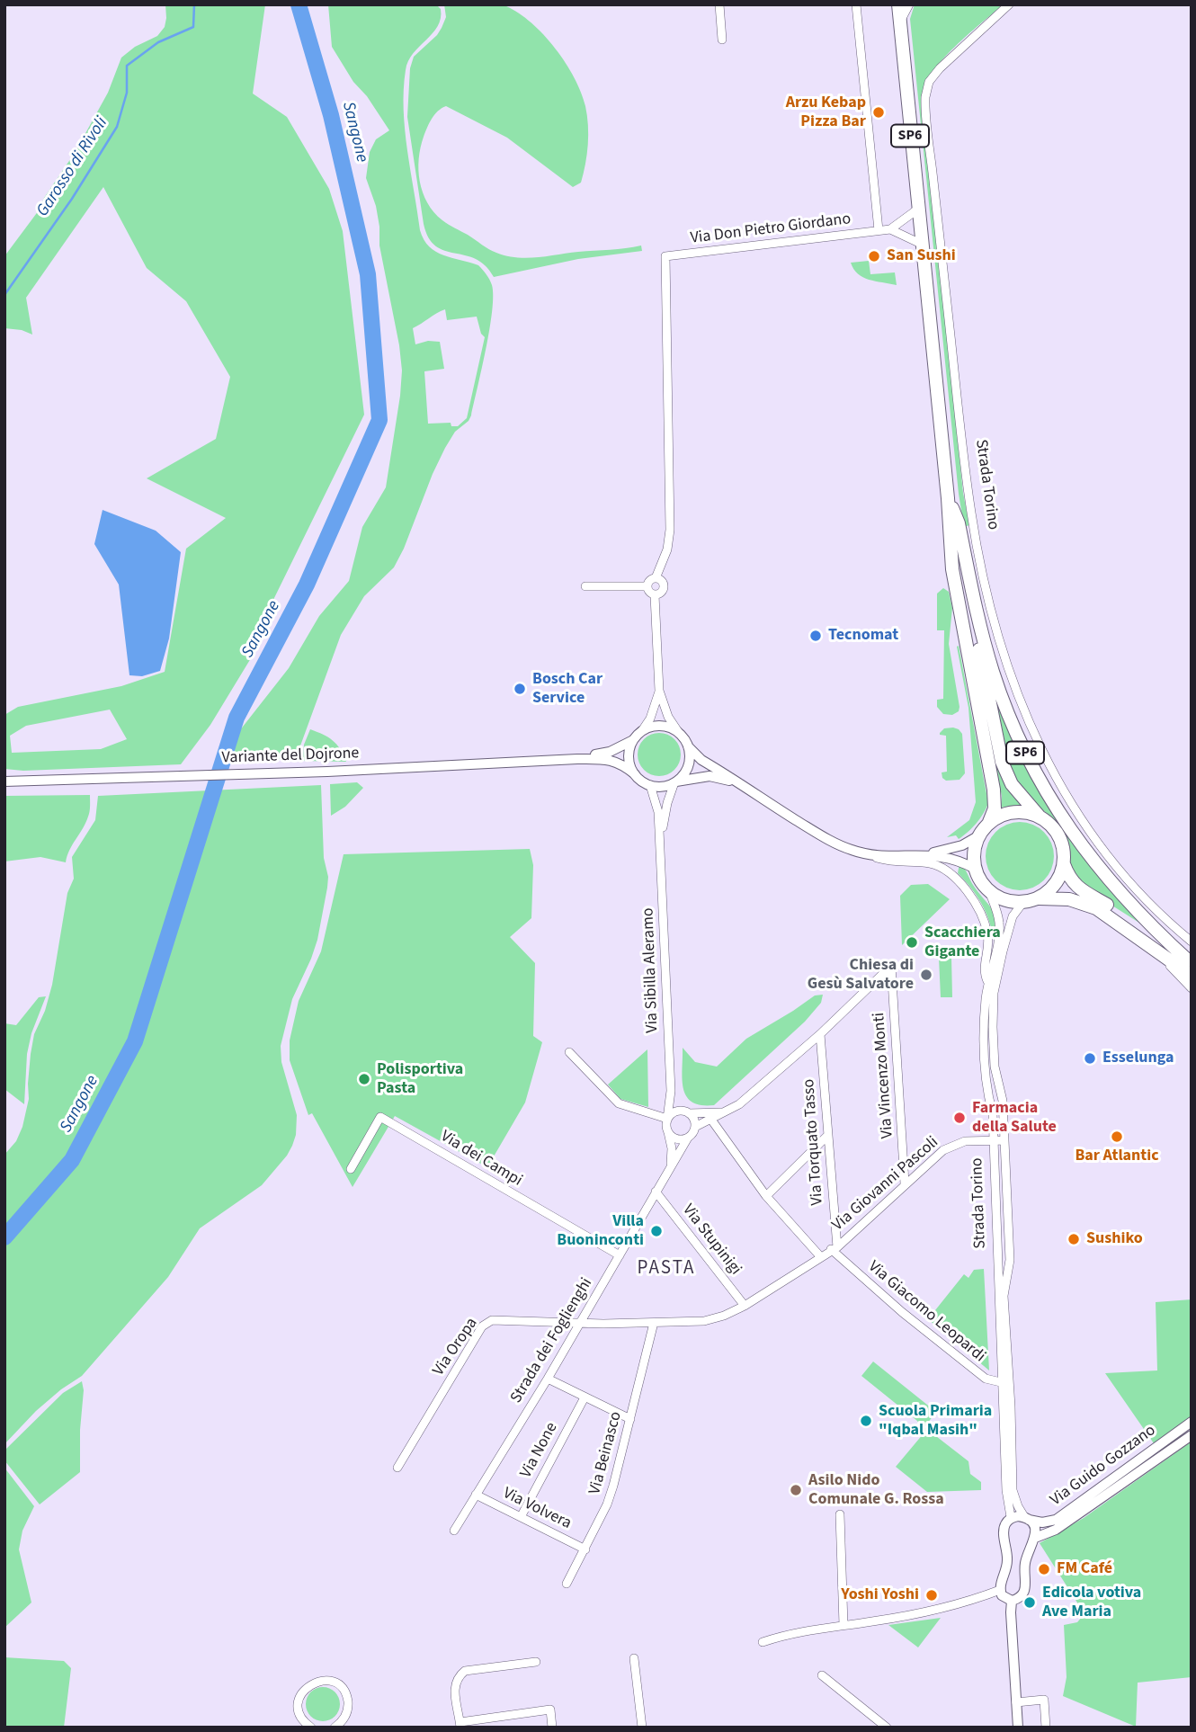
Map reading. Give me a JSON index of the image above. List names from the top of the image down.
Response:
{
  "streets": {
    "main road": ["SP6"],
    "street": [
      "Via Don Pietro Giordano",
      "Strada Torino",
      "Variante del Dojrone",
      "Via Sibilla Aleramo",
      "Via Vincenzo Monti",
      "Via Torquato Tasso",
      "Via dei Campi",
      "Via Giovanni Pascoli",
      "Via Stupinigi",
      "Via Giacomo Leopardi",
      "Strada dei Foglienghi",
      "Via Oropa",
      "Via None",
      "Via Beinasco",
      "Via Guido Gozzano",
      "Via Volvera"
    ]
  },
  "crossings": [
    ["SP6", "Strada Torino"],
    ["Strada Torino", "Via Giovanni Pascoli"],
    ["Strada Torino", "Via Giacomo Leopardi"],
    ["Strada Torino", "Via Guido Gozzano"],
    ["Variante del Dojrone", "Via Sibilla Aleramo"],
    ["Via Sibilla Aleramo", "Strada dei Foglienghi"],
    ["Via Vincenzo Monti", "Via Torquato Tasso"],
    ["Via Vincenzo Monti", "Via Giovanni Pascoli"],
    ["Via Torquato Tasso", "Via Giovanni Pascoli"],
    ["Via Torquato Tasso", "Via Giacomo Leopardi"],
    ["Via dei Campi", "Strada dei Foglienghi"],
    ["Via Giovanni Pascoli", "Via Stupinigi"],
    ["Via Giovanni Pascoli", "Via Giacomo Leopardi"],
    ["Via Giovanni Pascoli", "Strada dei Foglienghi"],
    ["Via Giovanni Pascoli", "Via Oropa"],
    ["Via Giovanni Pascoli", "Via Beinasco"],
    ["Via Stupinigi", "Strada dei Foglienghi"],
    ["Strada dei Foglienghi", "Via Oropa"],
    ["Strada dei Foglienghi", "Via Volvera"],
    ["Via None", "Via Volvera"],
    ["Via Beinasco", "Via Volvera"]
  ],
  "districts": ["PASTA"],
  "water": ["Sangone", "Garosso di Rivoli"],
  "places": [
    "Arzu Kebap Pizza Bar",
    "San Sushi",
    "Tecnomat",
    "Bosch Car Service",
    "Scacchiera Gigante",
    "Chiesa di Gesù Salvatore",
    "Esselunga",
    "Polisportiva Pasta",
    "Farmacia della Salute",
    "Bar Atlantic",
    "Villa Buoninconti",
    "Sushiko",
    "Scuola Primaria \"Iqbal Masih\"",
    "Asilo Nido Comunale G. Rossa",
    "FM Café",
    "Yoshi Yoshi",
    "Edicola votiva Ave Maria"
  ]
}
